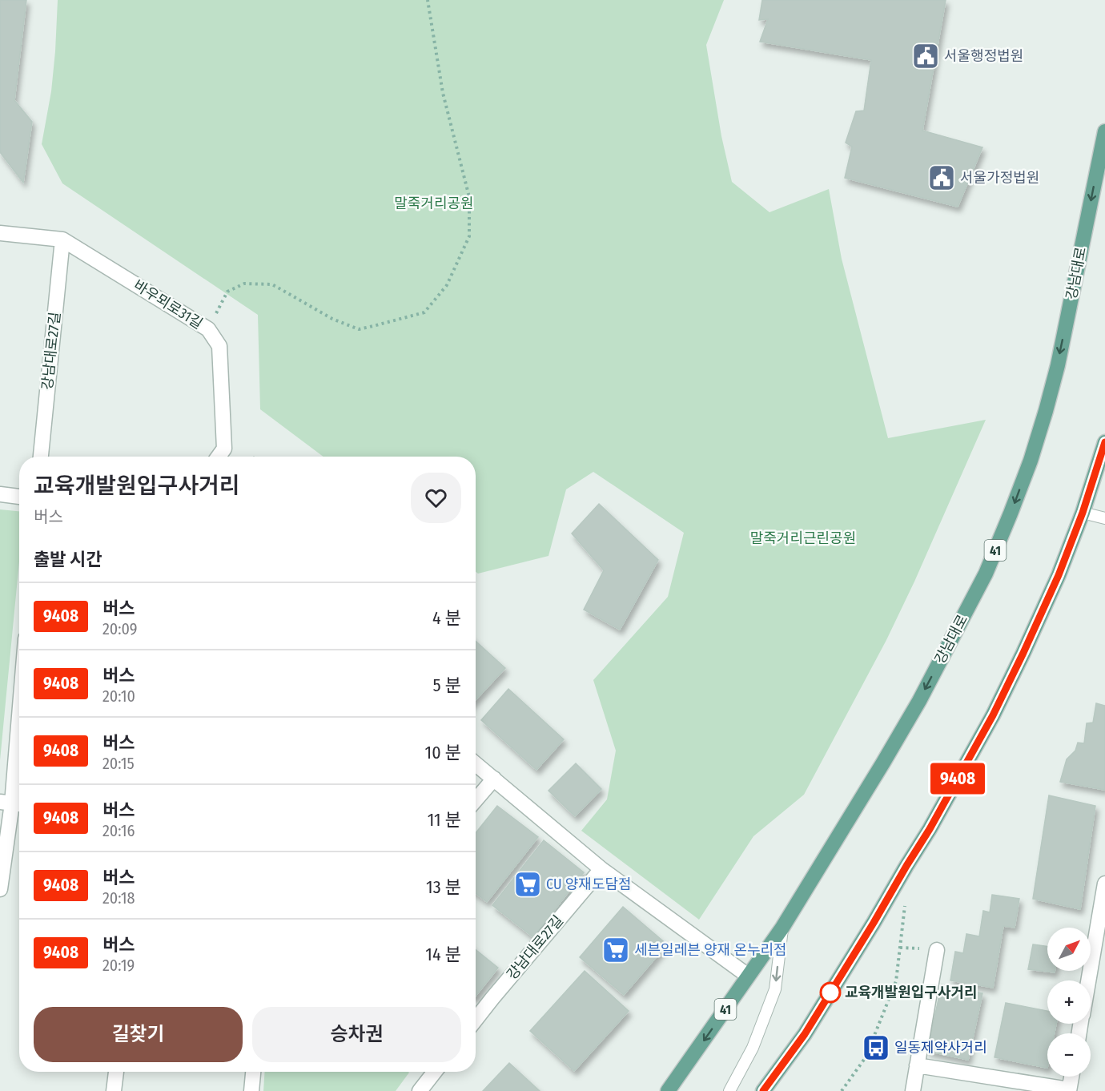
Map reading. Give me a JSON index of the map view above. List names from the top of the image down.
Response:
{
  "streets": {
    "main road": ["강남대로", "41"],
    "street": ["바우뫼로31길", "강남대로27길"]
  },
  "crossings": [
    ["바우뫼로31길", "강남대로27길"]
  ],
  "parks": ["말죽거리공원", "말죽거리근린공원"],
  "places": {
    "public building": ["서울행정법원", "서울가정법원"],
    "supermarket": ["CU 양재도담점", "세븐일레븐 양재 온누리점"],
    "other": ["교육개발원입구사거리"],
    "bus stop": ["일동제약사거리"]
  },
  "lines": ["bus line 9408"],
  "north": "top right",
  "page": {
    "on_map": "9408",
    "heading": [
      ["교육개발원입구사거리", "버스"],
      "출발 시간"
    ],
    "list": [
      {
        "mark": "9408",
        "name": "버스",
        "note": "20:09",
        "value": "4 분"
      },
      {
        "mark": "9408",
        "name": "버스",
        "note": "20:10",
        "value": "5 분"
      },
      {
        "mark": "9408",
        "name": "버스",
        "note": "20:15",
        "value": "10 분"
      },
      {
        "mark": "9408",
        "name": "버스",
        "note": "20:16",
        "value": "11 분"
      },
      {
        "mark": "9408",
        "name": "버스",
        "note": "20:18",
        "value": "13 분"
      },
      {
        "mark": "9408",
        "name": "버스",
        "note": "20:19",
        "value": "14 분"
      }
    ],
    "map_buttons": ["+", "−"],
    "buttons": ["길찾기", "승차권"]
  }
}
